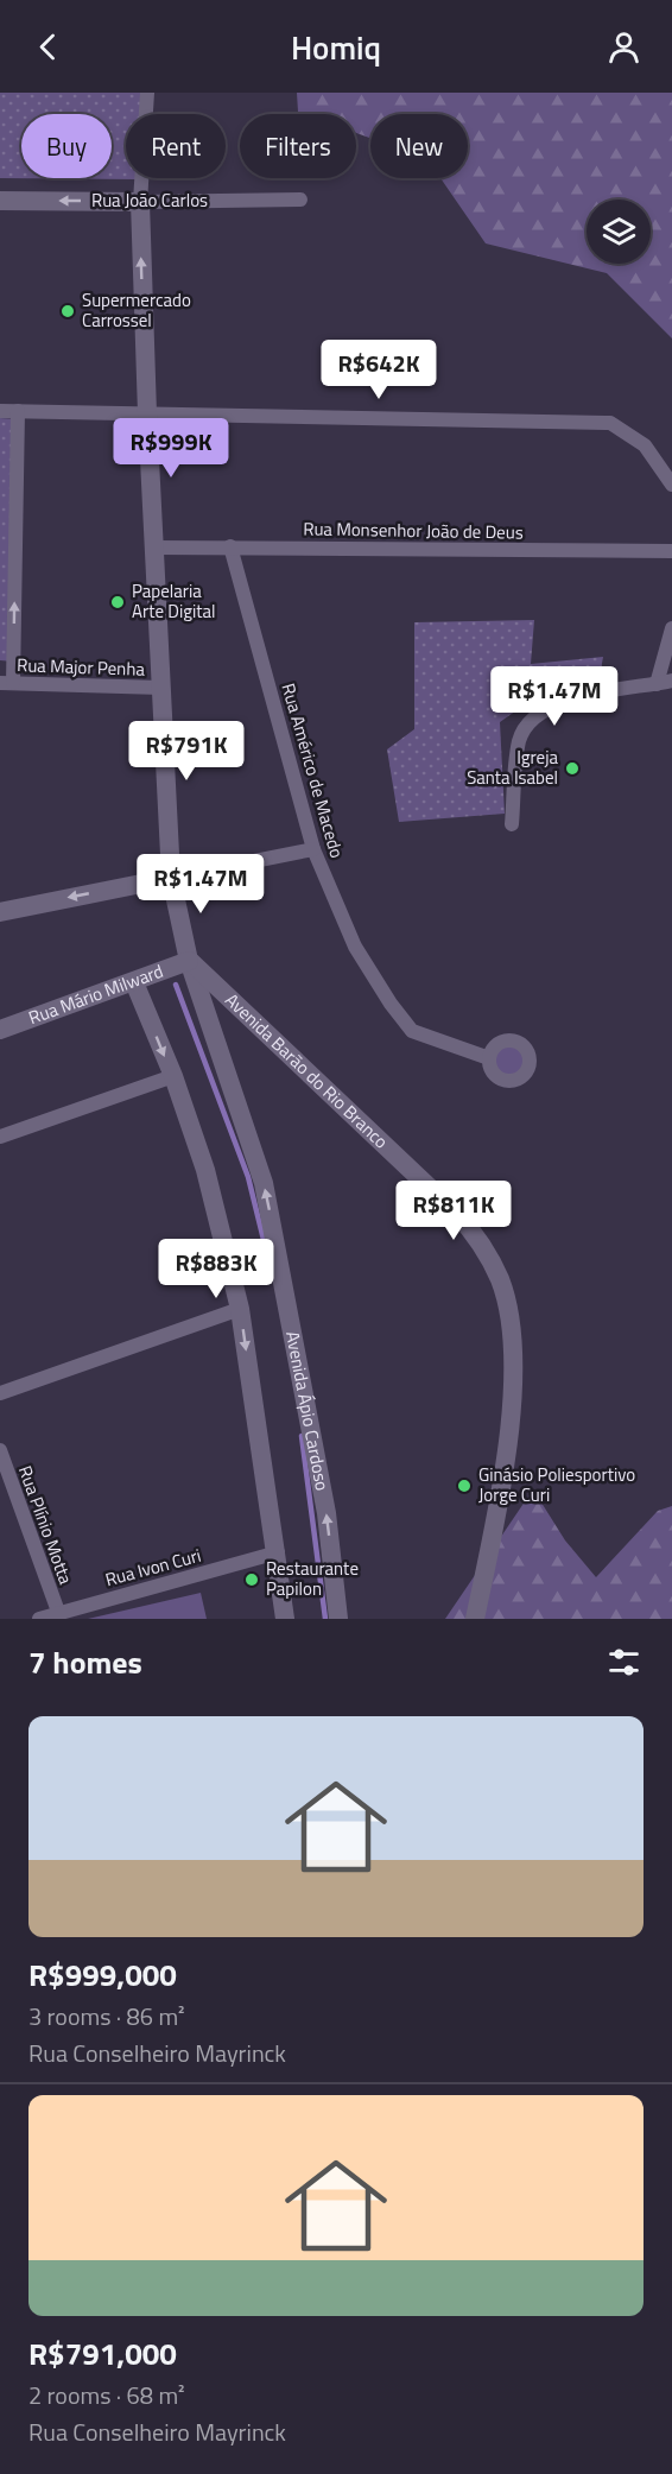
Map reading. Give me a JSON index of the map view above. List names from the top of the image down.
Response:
{
  "streets": {
    "street": [
      "Rua João Carlos",
      "Rua Monsenhor João de Deus",
      "Rua Major Penha",
      "Rua Américo de Macedo",
      "Rua Mário Milward",
      "Avenida Barão do Rio Branco",
      "Avenida Ápio Cardoso",
      "Rua Plínio Motta",
      "Rua Ivon Curi"
    ]
  },
  "crossings": [
    ["Rua João Carlos", "Avenida Ápio Cardoso"],
    ["Rua Monsenhor João de Deus", "Rua Américo de Macedo"],
    ["Rua Monsenhor João de Deus", "Avenida Ápio Cardoso"],
    ["Rua Major Penha", "Avenida Ápio Cardoso"],
    ["Rua Mário Milward", "Avenida Barão do Rio Branco"],
    ["Rua Mário Milward", "Avenida Ápio Cardoso"],
    ["Avenida Barão do Rio Branco", "Avenida Ápio Cardoso"],
    ["Rua Plínio Motta", "Rua Ivon Curi"]
  ],
  "one_way": ["Rua João Carlos"],
  "places": [
    "Supermercado Carrossel",
    "Papelaria Arte Digital",
    "Igreja Santa Isabel",
    "Ginásio Poliesportivo Jorge Curi",
    "Restaurante Papilon"
  ],
  "page": {
    "header": "Homiq",
    "chip": [
      "Buy",
      "Rent",
      "Filters",
      "New"
    ],
    "price": [
      "R$642K",
      "R$999K",
      "R$1.47M",
      "R$791K",
      "R$1.47M",
      "R$811K",
      "R$883K"
    ],
    "heading": "7 homes",
    "list": [
      {
        "name": "R$999,000",
        "note": "3 rooms · 86 m² · Rua Conselheiro Mayrinck"
      },
      {
        "name": "R$791,000",
        "note": "2 rooms · 68 m² · Rua Conselheiro Mayrinck"
      }
    ]
  }
}
